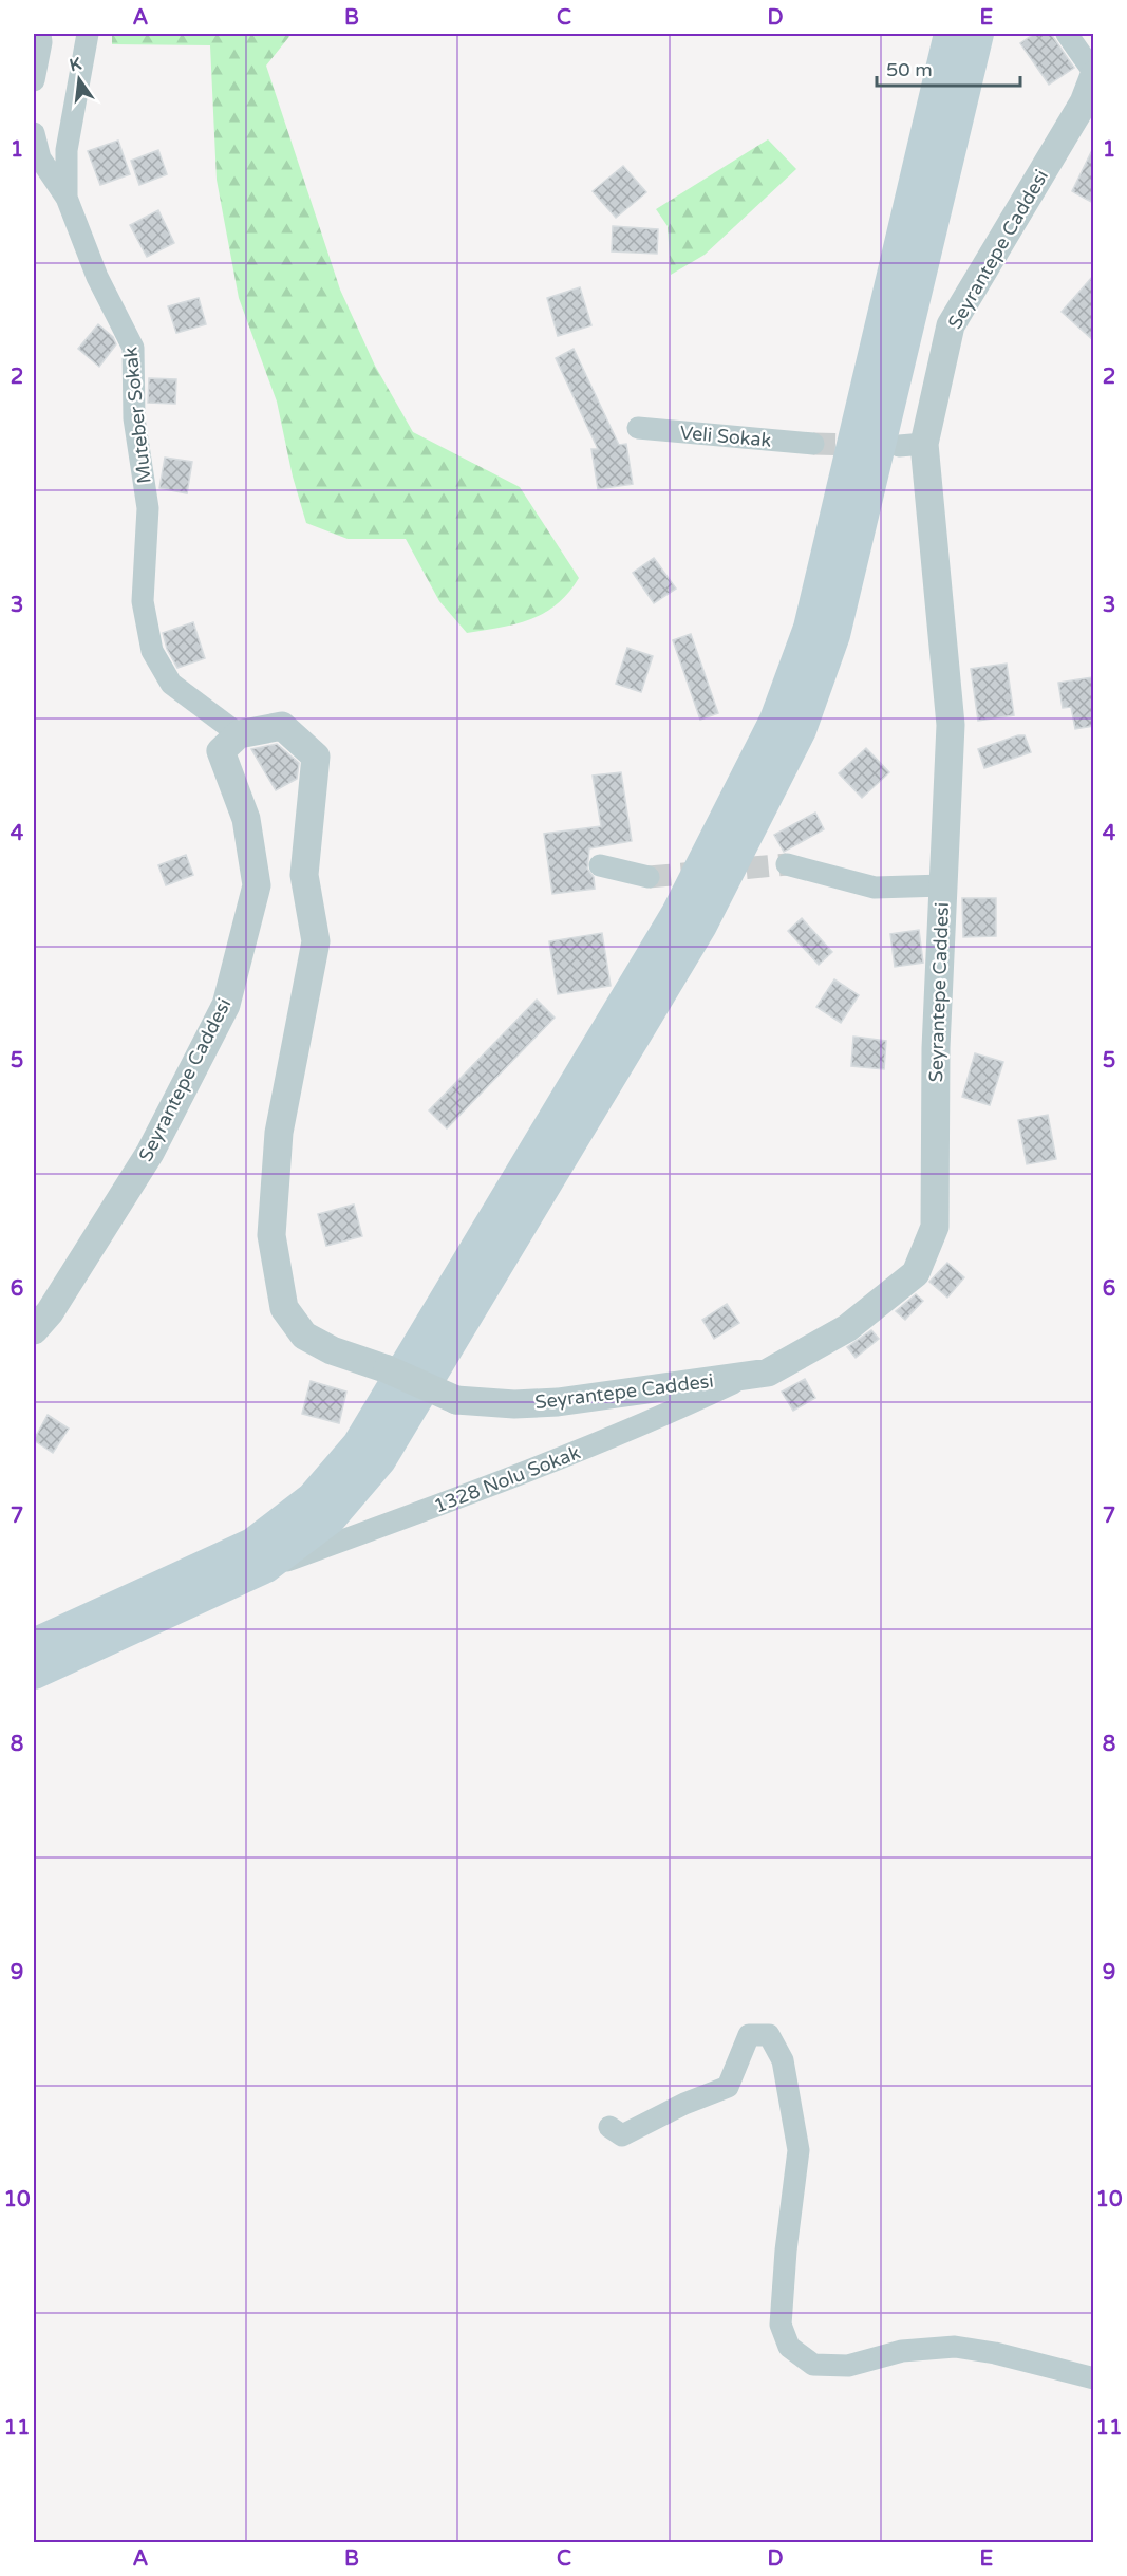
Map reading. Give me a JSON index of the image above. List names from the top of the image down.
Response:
{
  "streets": {
    "street": [
      "Seyrantepe Caddesi",
      "Muteber Sokak",
      "Veli Sokak",
      "1328 Nolu Sokak"
    ]
  },
  "crossings": [
    ["Seyrantepe Caddesi", "Muteber Sokak"],
    ["Seyrantepe Caddesi", "1328 Nolu Sokak"]
  ],
  "scale_bar": "50 m",
  "north": "top",
  "grid": {
    "columns": [
      "A",
      "B",
      "C",
      "D",
      "E"
    ],
    "rows": [
      "1",
      "2",
      "3",
      "4",
      "5",
      "6",
      "7",
      "8",
      "9",
      "10",
      "11"
    ]
  }
}
